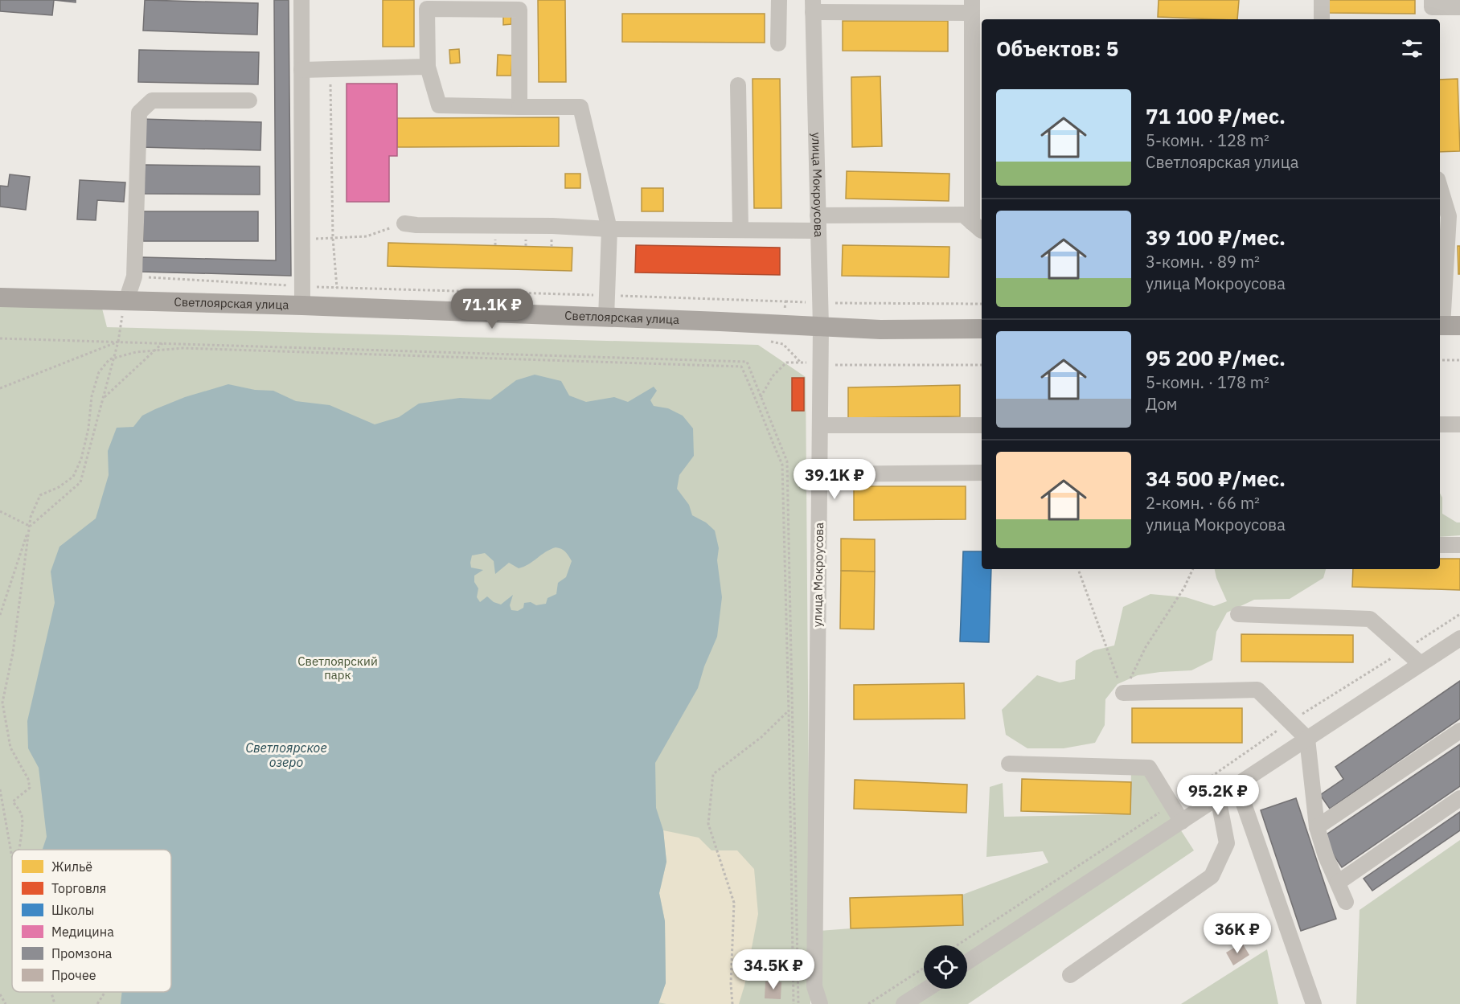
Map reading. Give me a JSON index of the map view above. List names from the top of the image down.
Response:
{
  "streets": {
    "main road": ["Светлоярская улица"],
    "street": ["улица Мокроусова"]
  },
  "crossings": [
    ["улица Мокроусова", "Светлоярская улица"]
  ],
  "water": ["Светлоярское озеро"],
  "parks": ["Светлоярский парк"],
  "legend": [
    "Жильё",
    "Торговля",
    "Школы",
    "Медицина",
    "Промзона",
    "Прочее"
  ],
  "page": {
    "heading": "Объектов: 5",
    "list": [
      {
        "name": "71 100 ₽/мес.",
        "note": "5-комн. · 128 m² · Светлоярская улица"
      },
      {
        "name": "39 100 ₽/мес.",
        "note": "3-комн. · 89 m² · улица Мокроусова"
      },
      {
        "name": "95 200 ₽/мес.",
        "note": "5-комн. · 178 m² · Дом"
      },
      {
        "name": "34 500 ₽/мес.",
        "note": "2-комн. · 66 m² · улица Мокроусова"
      }
    ],
    "price": [
      "71.1K ₽",
      "39.1K ₽",
      "95.2K ₽",
      "36K ₽",
      "34.5K ₽"
    ]
  }
}
